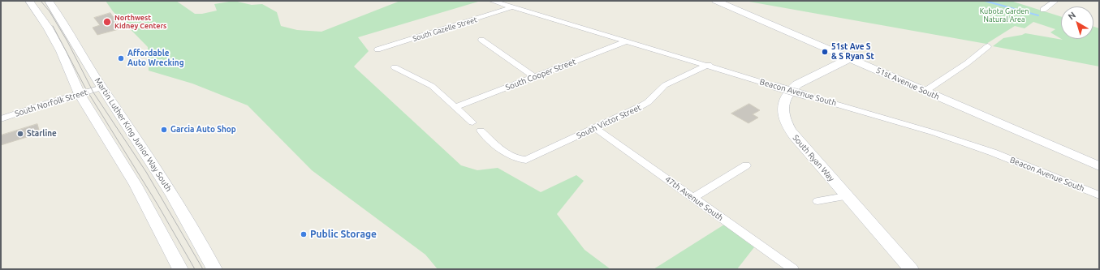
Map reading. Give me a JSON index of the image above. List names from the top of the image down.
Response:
{
  "streets": {
    "main road": ["51st Avenue South", "Martin Luther King Junior Way South", "South Ryan Way"],
    "street": [
      "South Gazelle Street",
      "South Cooper Street",
      "Beacon Avenue South",
      "South Norfolk Street",
      "South Victor Street",
      "47th Avenue South"
    ]
  },
  "crossings": [
    ["South Gazelle Street", "Beacon Avenue South"],
    ["South Cooper Street", "Beacon Avenue South"],
    ["51st Avenue South", "South Ryan Way"],
    ["Beacon Avenue South", "South Victor Street"],
    ["South Norfolk Street", "Martin Luther King Junior Way South"],
    ["South Victor Street", "47th Avenue South"]
  ],
  "parks": ["Kubota Garden Natural Area"],
  "places": [
    "Northwest Kidney Centers",
    "51st Ave S & S Ryan St",
    "Affordable Auto Wrecking",
    "Garcia Auto Shop",
    "Starline",
    "Public Storage"
  ],
  "north": "top left"
}
